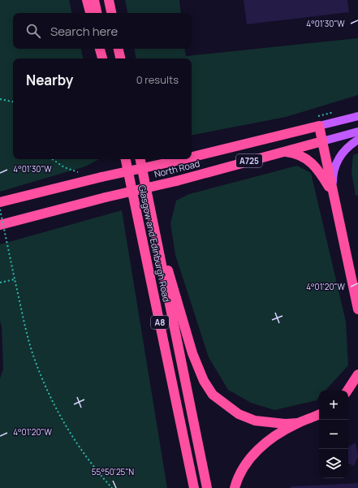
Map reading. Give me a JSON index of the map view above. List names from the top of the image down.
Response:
{
  "streets": {
    "highway": [
      "A725",
      "North Road",
      "Glasgow and Edinburgh Road",
      "A8"
    ]
  },
  "crossings": [
    ["Glasgow and Edinburgh Road", "A8"]
  ],
  "page": {
    "search": "Search here",
    "heading": ["Nearby", "0 results"],
    "map_buttons": ["+", "−"]
  },
  "coordinates": ["4°01'30\"W", "4°01'20\"W", "55°50'25\"N"]
}
